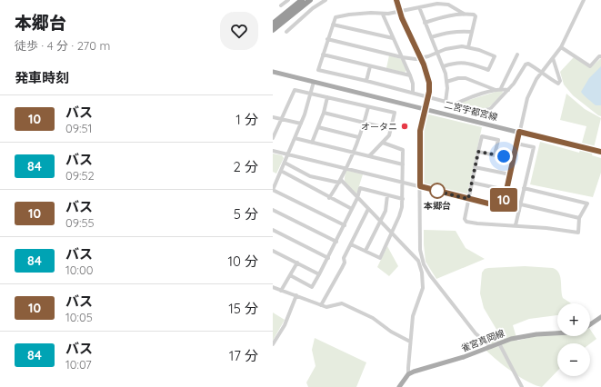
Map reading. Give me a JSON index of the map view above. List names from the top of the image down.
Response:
{
  "streets": {
    "main road": ["二宮宇都宮線", "雀宮真岡線"]
  },
  "places": ["オータニ", "本郷台"],
  "lines": ["bus line 10"],
  "page": {
    "heading": [
      ["本郷台", "徒歩 · 4 分 · 270 m"],
      "発車時刻"
    ],
    "on_map": "10",
    "list": [
      {
        "mark": "10",
        "name": "バス",
        "note": "09:51",
        "value": "1 分"
      },
      {
        "mark": "84",
        "name": "バス",
        "note": "09:52",
        "value": "2 分"
      },
      {
        "mark": "10",
        "name": "バス",
        "note": "09:55",
        "value": "5 分"
      },
      {
        "mark": "84",
        "name": "バス",
        "note": "10:00",
        "value": "10 分"
      },
      {
        "mark": "10",
        "name": "バス",
        "note": "10:05",
        "value": "15 分"
      },
      {
        "mark": "84",
        "name": "バス",
        "note": "10:07",
        "value": "17 分"
      }
    ],
    "map_buttons": ["+", "−"]
  }
}
